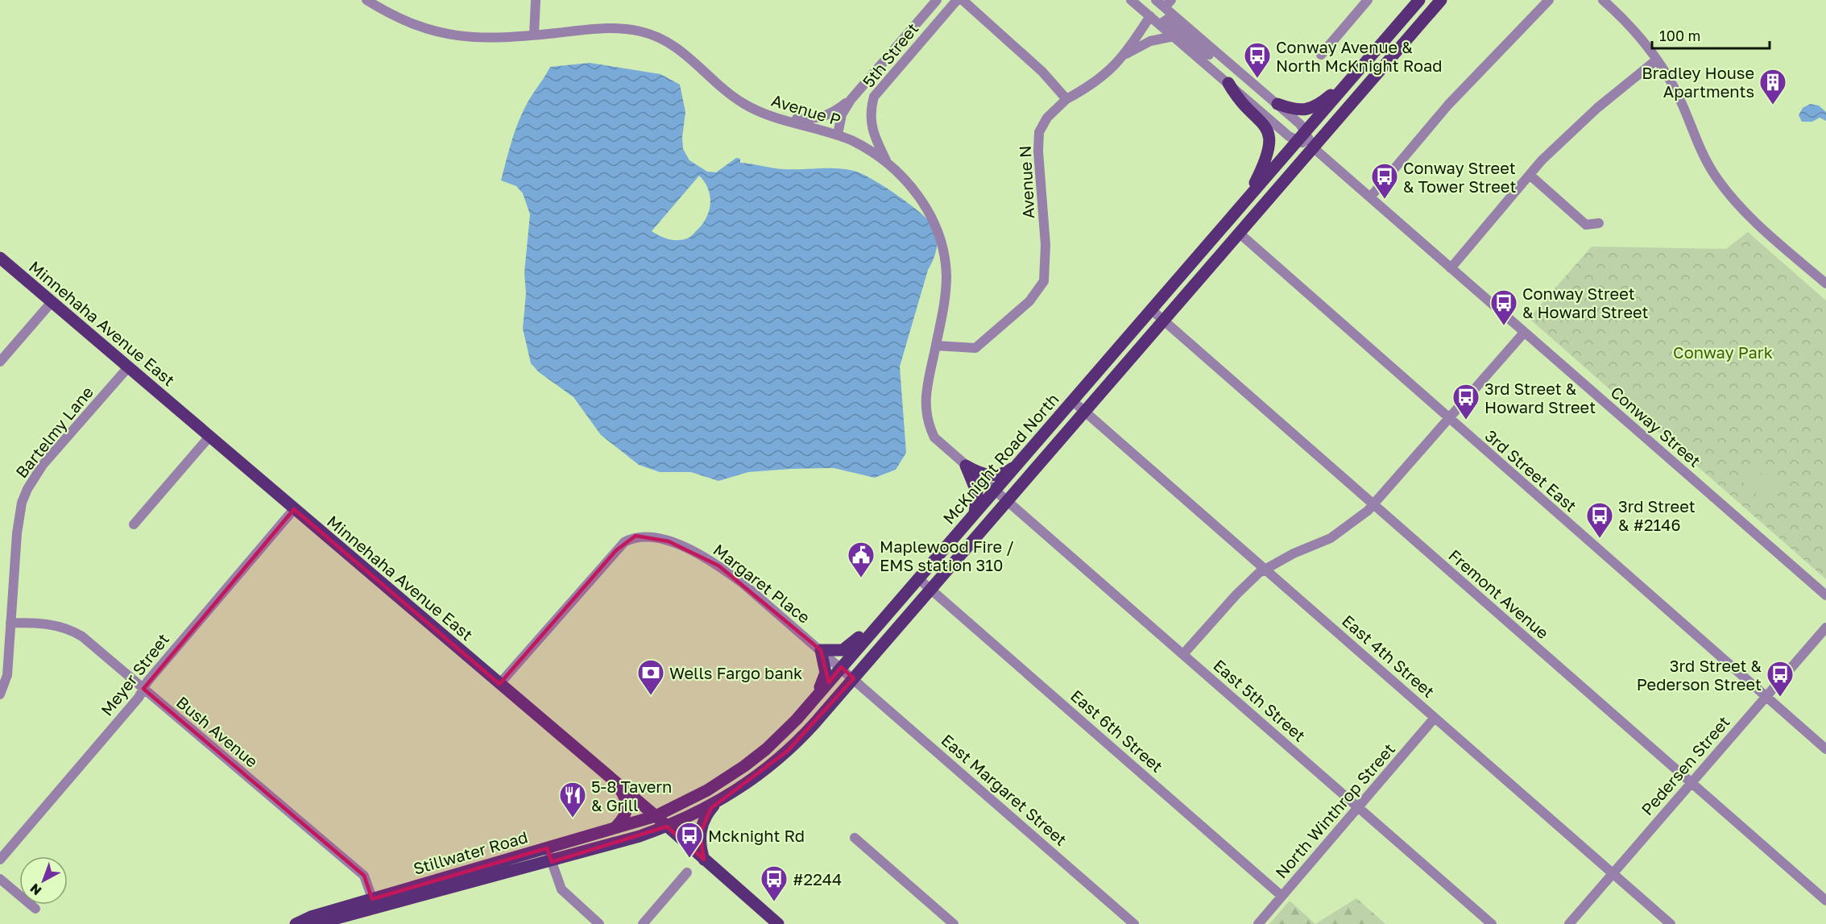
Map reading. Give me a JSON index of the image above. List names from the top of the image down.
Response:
{
  "streets": {
    "main road": ["Minnehaha Avenue East", "McKnight Road North", "Stillwater Road"],
    "street": [
      "5th Street",
      "Avenue P",
      "Avenue N",
      "Conway Street",
      "Bartelmy Lane",
      "3rd Street East",
      "Margaret Place",
      "Fremont Avenue",
      "East 4th Street",
      "Meyer Street",
      "East 5th Street",
      "East 6th Street",
      "Bush Avenue",
      "Pedersen Street",
      "East Margaret Street",
      "North Winthrop Street"
    ]
  },
  "crossings": [
    ["5th Street", "Avenue P"],
    ["Avenue P", "Avenue N"],
    ["Avenue P", "McKnight Road North"],
    ["Avenue P", "East 5th Street"],
    ["Minnehaha Avenue East", "Bartelmy Lane"],
    ["Minnehaha Avenue East", "McKnight Road North"],
    ["Minnehaha Avenue East", "Margaret Place"],
    ["Minnehaha Avenue East", "Meyer Street"],
    ["Minnehaha Avenue East", "Stillwater Road"],
    ["Conway Street", "McKnight Road North"],
    ["Bartelmy Lane", "Bush Avenue"],
    ["McKnight Road North", "3rd Street East"],
    ["McKnight Road North", "Margaret Place"],
    ["McKnight Road North", "Fremont Avenue"],
    ["McKnight Road North", "East 4th Street"],
    ["McKnight Road North", "East 5th Street"],
    ["McKnight Road North", "East 6th Street"],
    ["McKnight Road North", "East Margaret Street"],
    ["McKnight Road North", "Stillwater Road"],
    ["3rd Street East", "Pedersen Street"],
    ["Margaret Place", "East Margaret Street"],
    ["Fremont Avenue", "Pedersen Street"],
    ["East 4th Street", "Pedersen Street"],
    ["East 4th Street", "North Winthrop Street"],
    ["Meyer Street", "Bush Avenue"],
    ["East 5th Street", "North Winthrop Street"],
    ["East 6th Street", "North Winthrop Street"],
    ["Bush Avenue", "Stillwater Road"]
  ],
  "parks": ["Conway Park"],
  "places": {
    "bus stop": [
      "Conway Avenue & North McKnight Road",
      "Conway Street & Tower Street",
      "Conway Street & Howard Street",
      "3rd Street & Howard Street",
      "3rd Street & #2146",
      "3rd Street & Pederson Street",
      "Mcknight Rd",
      "#2244"
    ],
    "building": ["Bradley House Apartments"],
    "public building": ["Maplewood Fire / EMS station 310"],
    "bank": ["Wells Fargo bank"],
    "restaurant": ["5-8 Tavern & Grill"]
  },
  "scale_bar": "100 m",
  "north": "bottom left"
}
